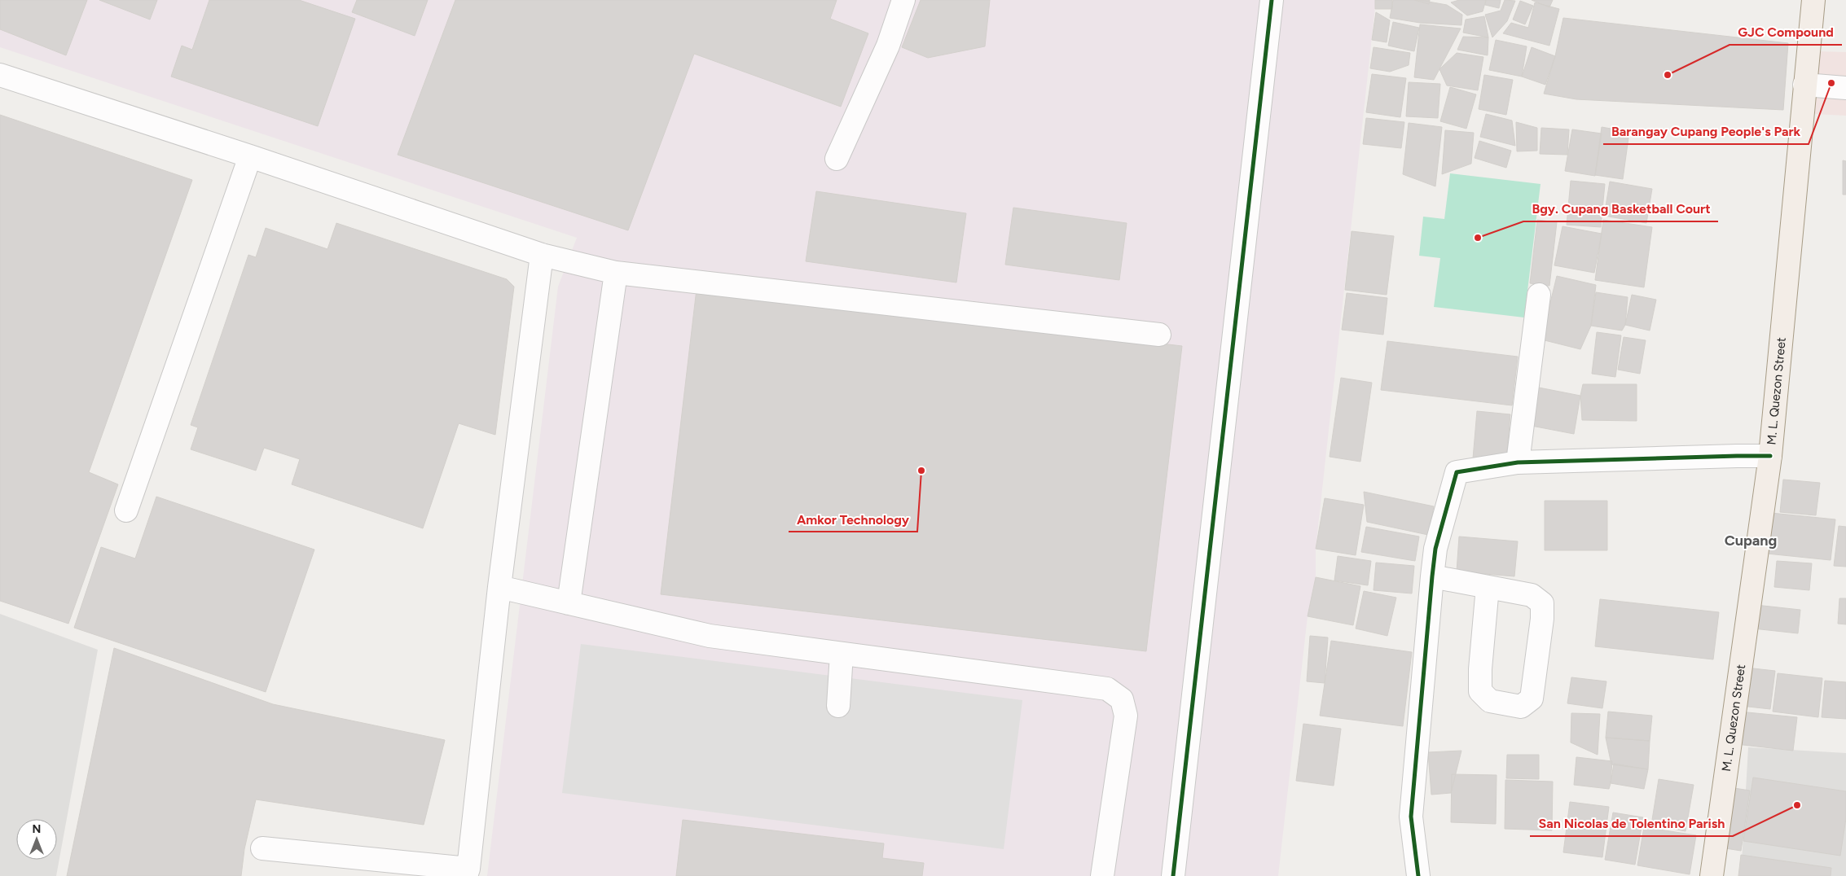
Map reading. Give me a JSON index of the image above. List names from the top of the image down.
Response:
{
  "streets": {
    "main road": ["M. L. Quezon Street"]
  },
  "districts": ["Cupang"],
  "places": [
    "GJC Compound",
    "Barangay Cupang People's Park",
    "Bgy. Cupang Basketball Court",
    "Amkor Technology",
    "San Nicolas de Tolentino Parish"
  ],
  "north": "top"
}
